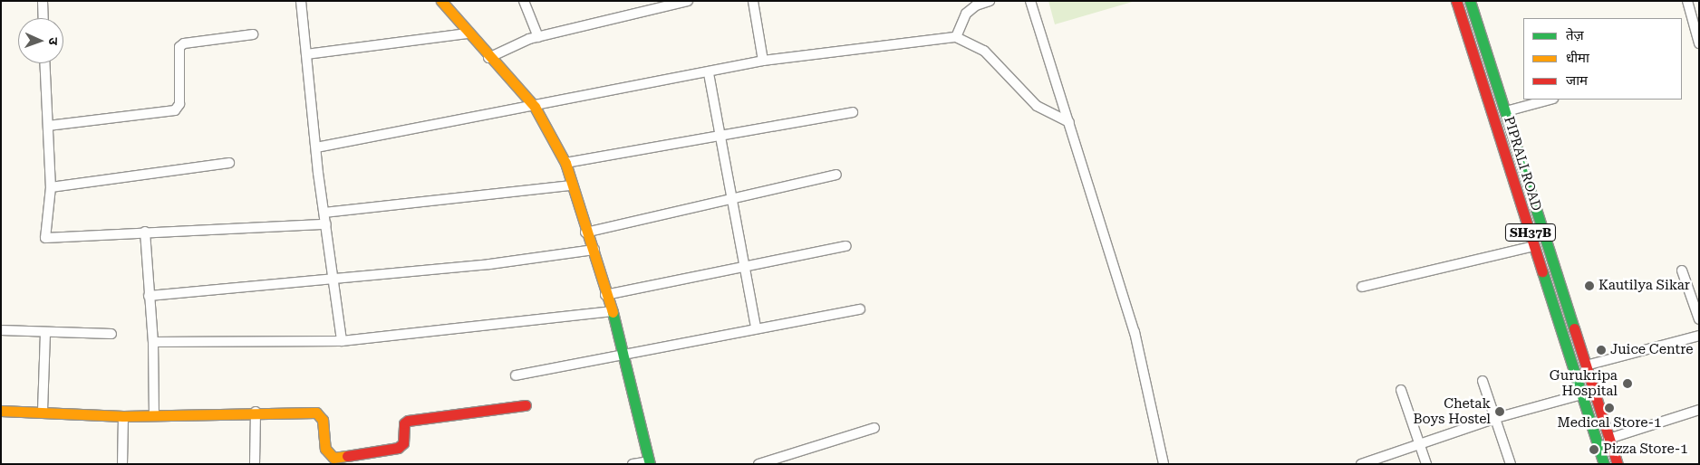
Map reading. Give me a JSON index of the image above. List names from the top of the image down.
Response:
{
  "streets": {
    "street": ["PIPRALI ROAD", "SH37B"]
  },
  "places": [
    "Kautilya Sikar",
    "Juice Centre",
    "Gurukripa Hospital",
    "Medical Store-1",
    "Chetak Boys Hostel",
    "Pizza Store-1"
  ],
  "legend": ["तेज़", "धीमा", "जाम"],
  "north": "right"
}
